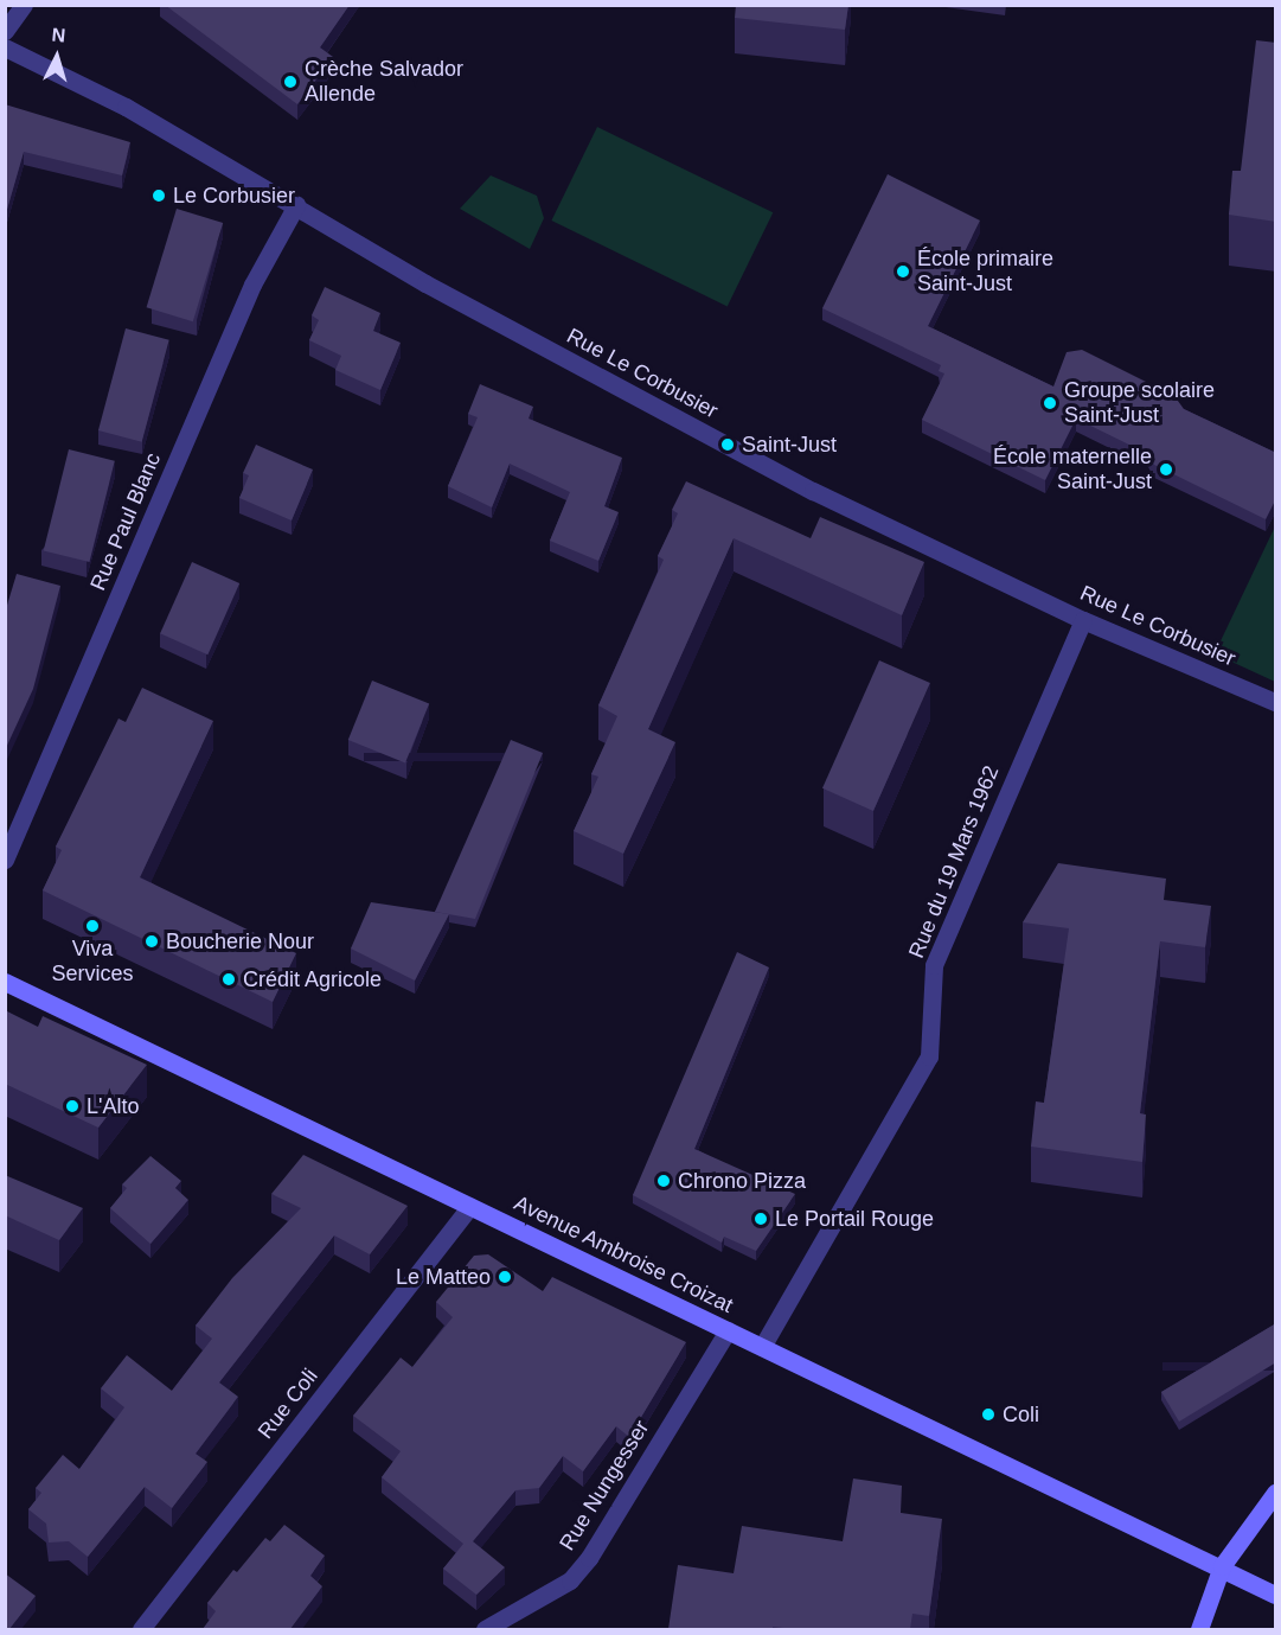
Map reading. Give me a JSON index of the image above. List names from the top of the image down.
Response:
{
  "streets": {
    "street": [
      "Rue Le Corbusier",
      "Rue Paul Blanc",
      "Rue du 19 Mars 1962",
      "Avenue Ambroise Croizat",
      "Rue Coli",
      "Rue Nungesser"
    ]
  },
  "crossings": [
    ["Rue Le Corbusier", "Rue Paul Blanc"],
    ["Rue Le Corbusier", "Rue du 19 Mars 1962"],
    ["Rue du 19 Mars 1962", "Avenue Ambroise Croizat"],
    ["Avenue Ambroise Croizat", "Rue Coli"],
    ["Avenue Ambroise Croizat", "Rue Nungesser"]
  ],
  "places": [
    "Crèche Salvador Allende",
    "Le Corbusier",
    "École primaire Saint-Just",
    "Groupe scolaire Saint-Just",
    "Saint-Just",
    "École maternelle Saint-Just",
    "Viva Services",
    "Boucherie Nour",
    "Crédit Agricole",
    "L'Alto",
    "Chrono Pizza",
    "Le Portail Rouge",
    "Le Matteo",
    "Coli"
  ],
  "north": "top"
}
